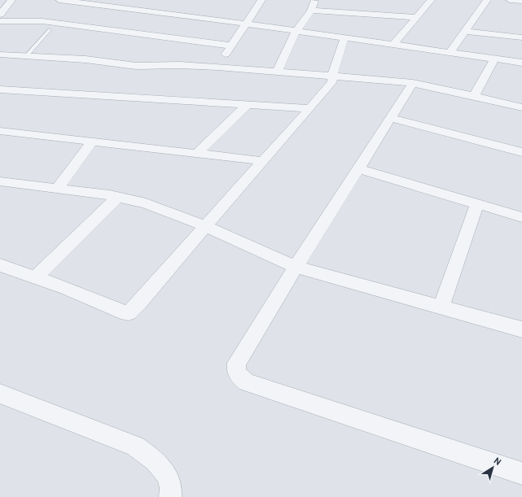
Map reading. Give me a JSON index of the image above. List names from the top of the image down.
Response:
{
  "north": "top right"
}
